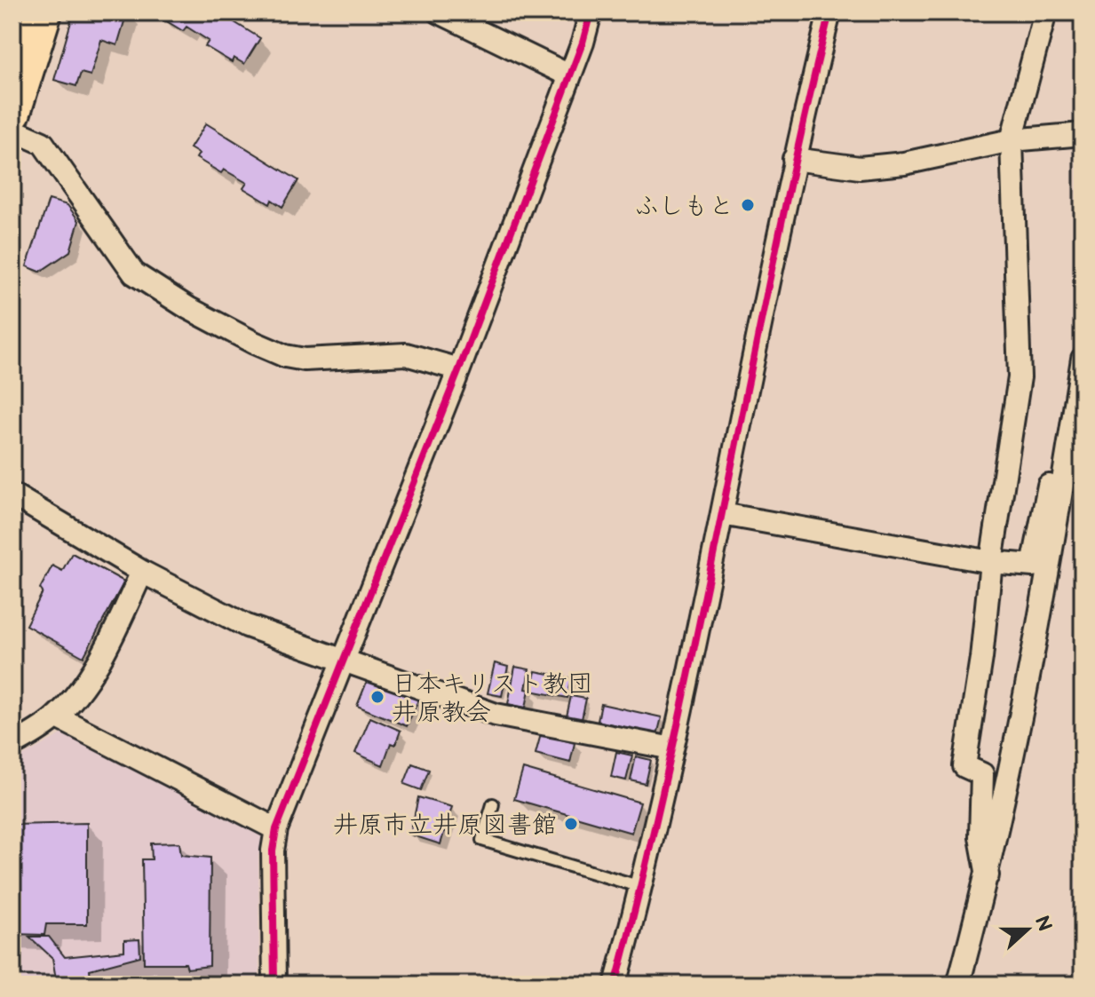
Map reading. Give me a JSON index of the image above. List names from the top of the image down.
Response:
{
  "places": ["ふしもと", "日本キリスト教団 井原教会", "井原市立井原図書館"],
  "north": "right"
}
